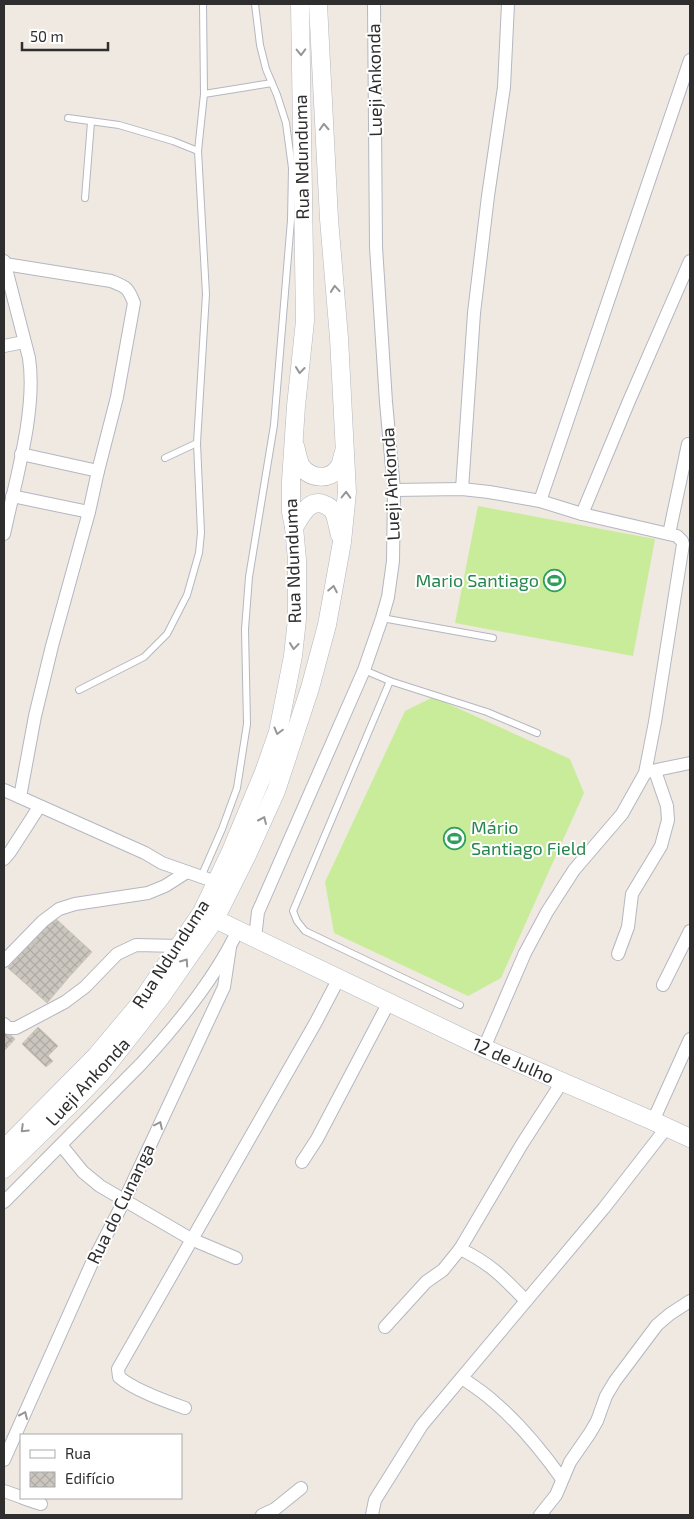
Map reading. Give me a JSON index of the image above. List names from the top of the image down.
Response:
{
  "streets": {
    "main road": ["Lueji Ankonda", "Rua Ndunduma", "12 de Julho"],
    "street": ["Rua do Cunanga"]
  },
  "crossings": [
    ["Lueji Ankonda", "Rua Ndunduma"],
    ["Lueji Ankonda", "12 de Julho"],
    ["Lueji Ankonda", "Rua do Cunanga"]
  ],
  "one_way": ["Lueji Ankonda"],
  "places": {
    "sports": ["Mario Santiago", "Mário Santiago Field"]
  },
  "legend": ["Rua", "Edifício"],
  "scale_bar": "50 m"
}
